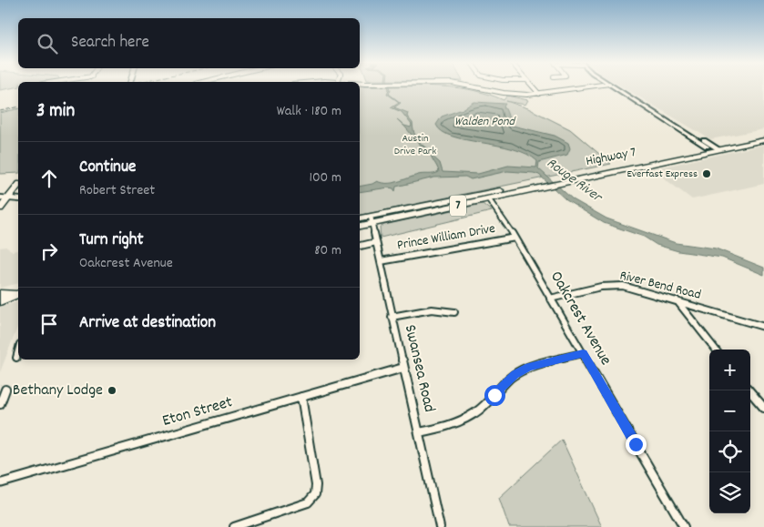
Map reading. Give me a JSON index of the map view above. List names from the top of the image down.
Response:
{
  "streets": {
    "main road": ["Highway 7", "7"],
    "street": [
      "Prince William Drive",
      "River Bend Road",
      "Oakcrest Avenue",
      "Swansea Road",
      "Eton Street"
    ]
  },
  "crossings": [
    ["Highway 7", "Oakcrest Avenue"],
    ["Highway 7", "Swansea Road"],
    ["Prince William Drive", "Oakcrest Avenue"],
    ["Prince William Drive", "Swansea Road"],
    ["River Bend Road", "Oakcrest Avenue"],
    ["Swansea Road", "Eton Street"]
  ],
  "water": ["Walden Pond", "Rouge River"],
  "parks": ["Austin Drive Park"],
  "places": ["Everfast Express", "Bethany Lodge"],
  "page": {
    "search": "Search here",
    "heading": ["3 min", "Walk · 180 m"],
    "list": [
      ["Continue", "Robert Street", "100 m"],
      ["Turn right", "Oakcrest Avenue", "80 m"],
      "Arrive at destination"
    ],
    "map_buttons": ["+", "−"]
  }
}
